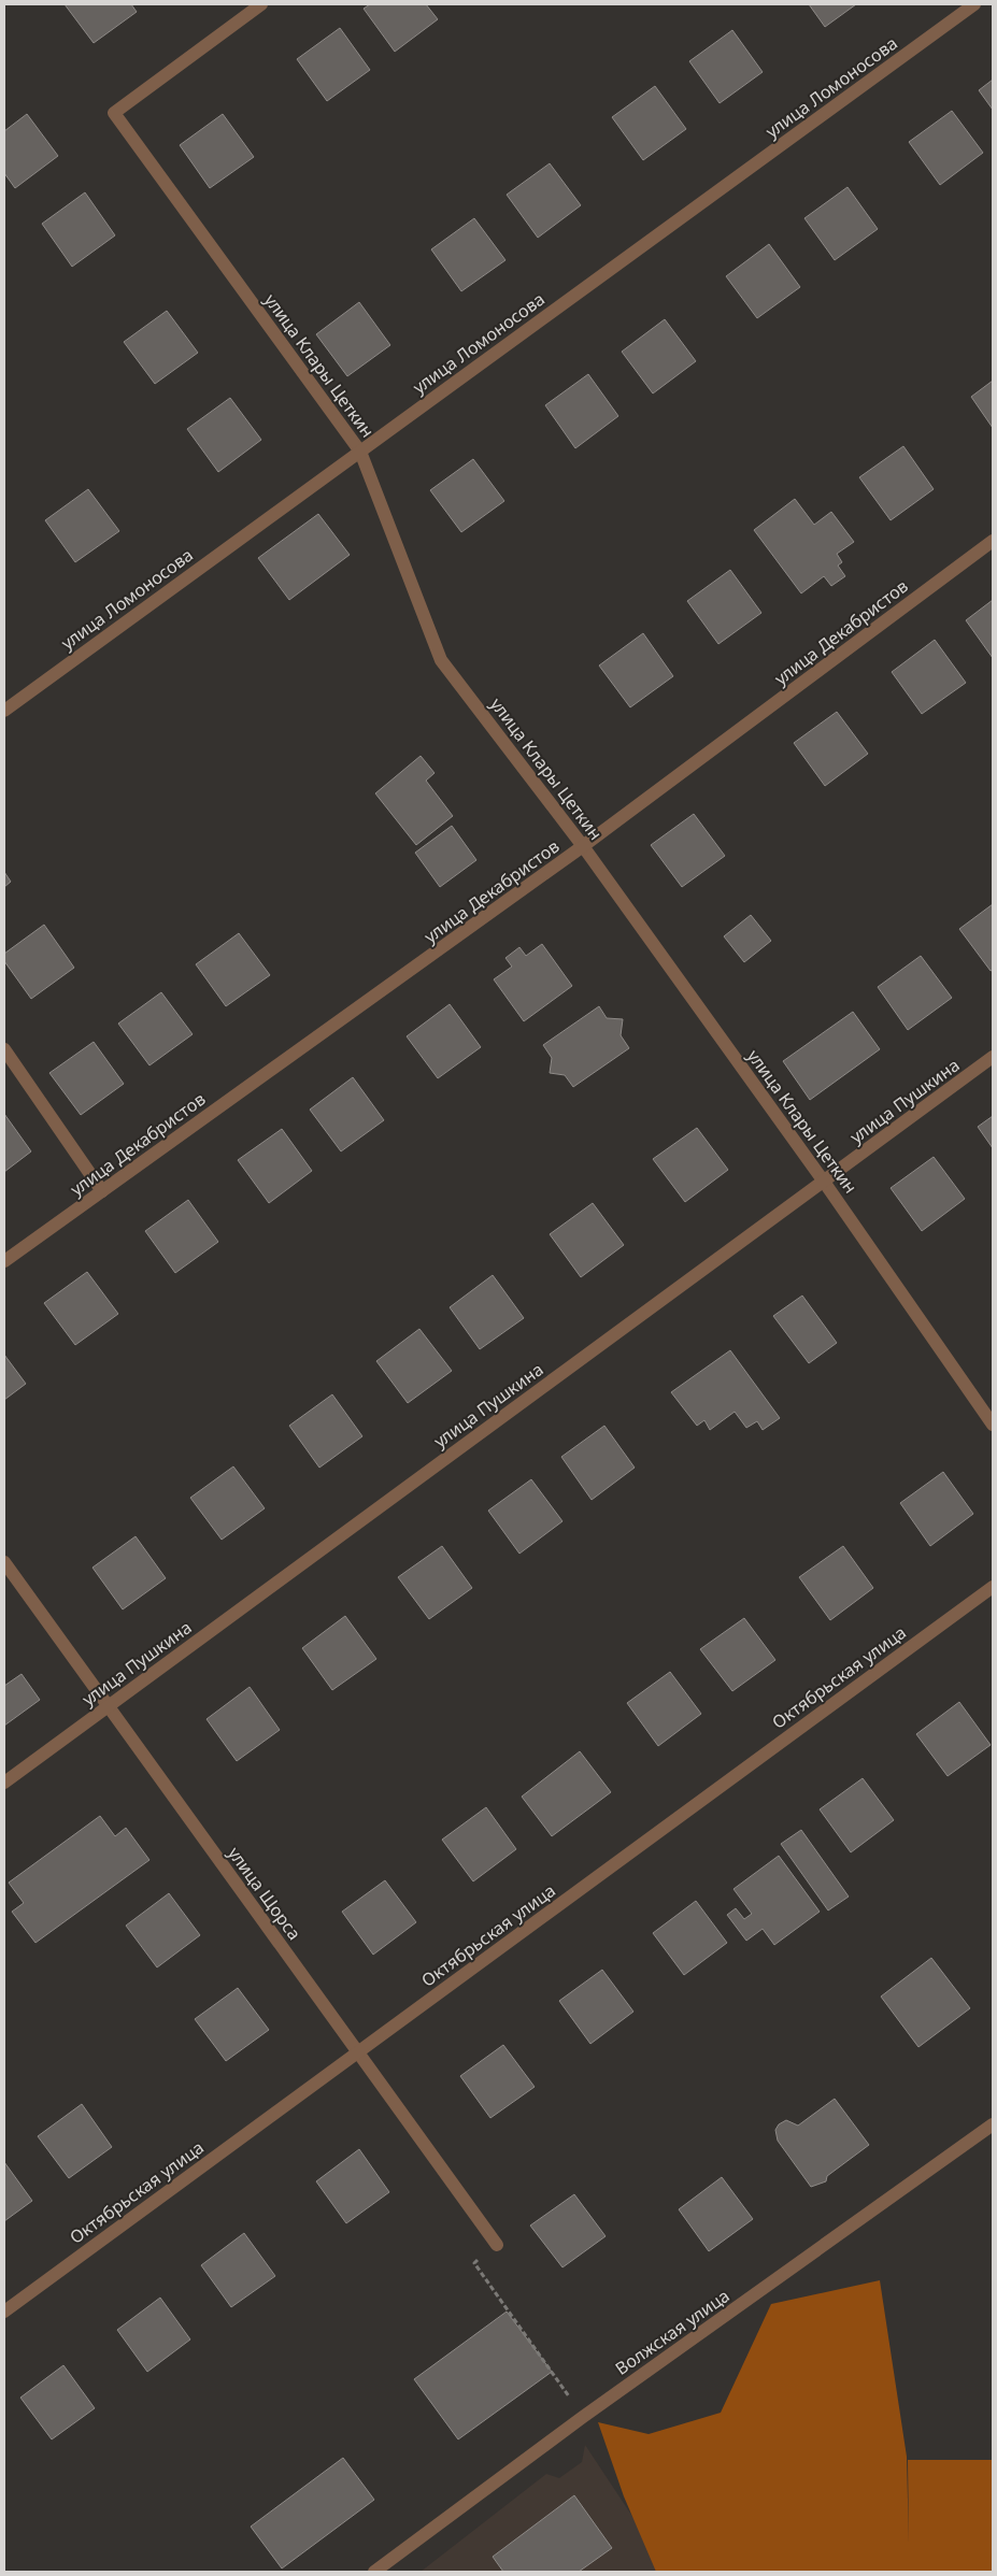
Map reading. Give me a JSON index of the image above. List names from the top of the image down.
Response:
{
  "streets": {
    "street": [
      "улица Ломоносова",
      "улица Клары Цеткин",
      "улица Декабристов",
      "улица Пушкина",
      "Октябрьская улица",
      "улица Щорса",
      "Волжская улица"
    ]
  },
  "crossings": [
    ["улица Ломоносова", "улица Клары Цеткин"],
    ["улица Клары Цеткин", "улица Декабристов"],
    ["улица Клары Цеткин", "улица Пушкина"],
    ["улица Пушкина", "улица Щорса"],
    ["Октябрьская улица", "улица Щорса"]
  ]
}
